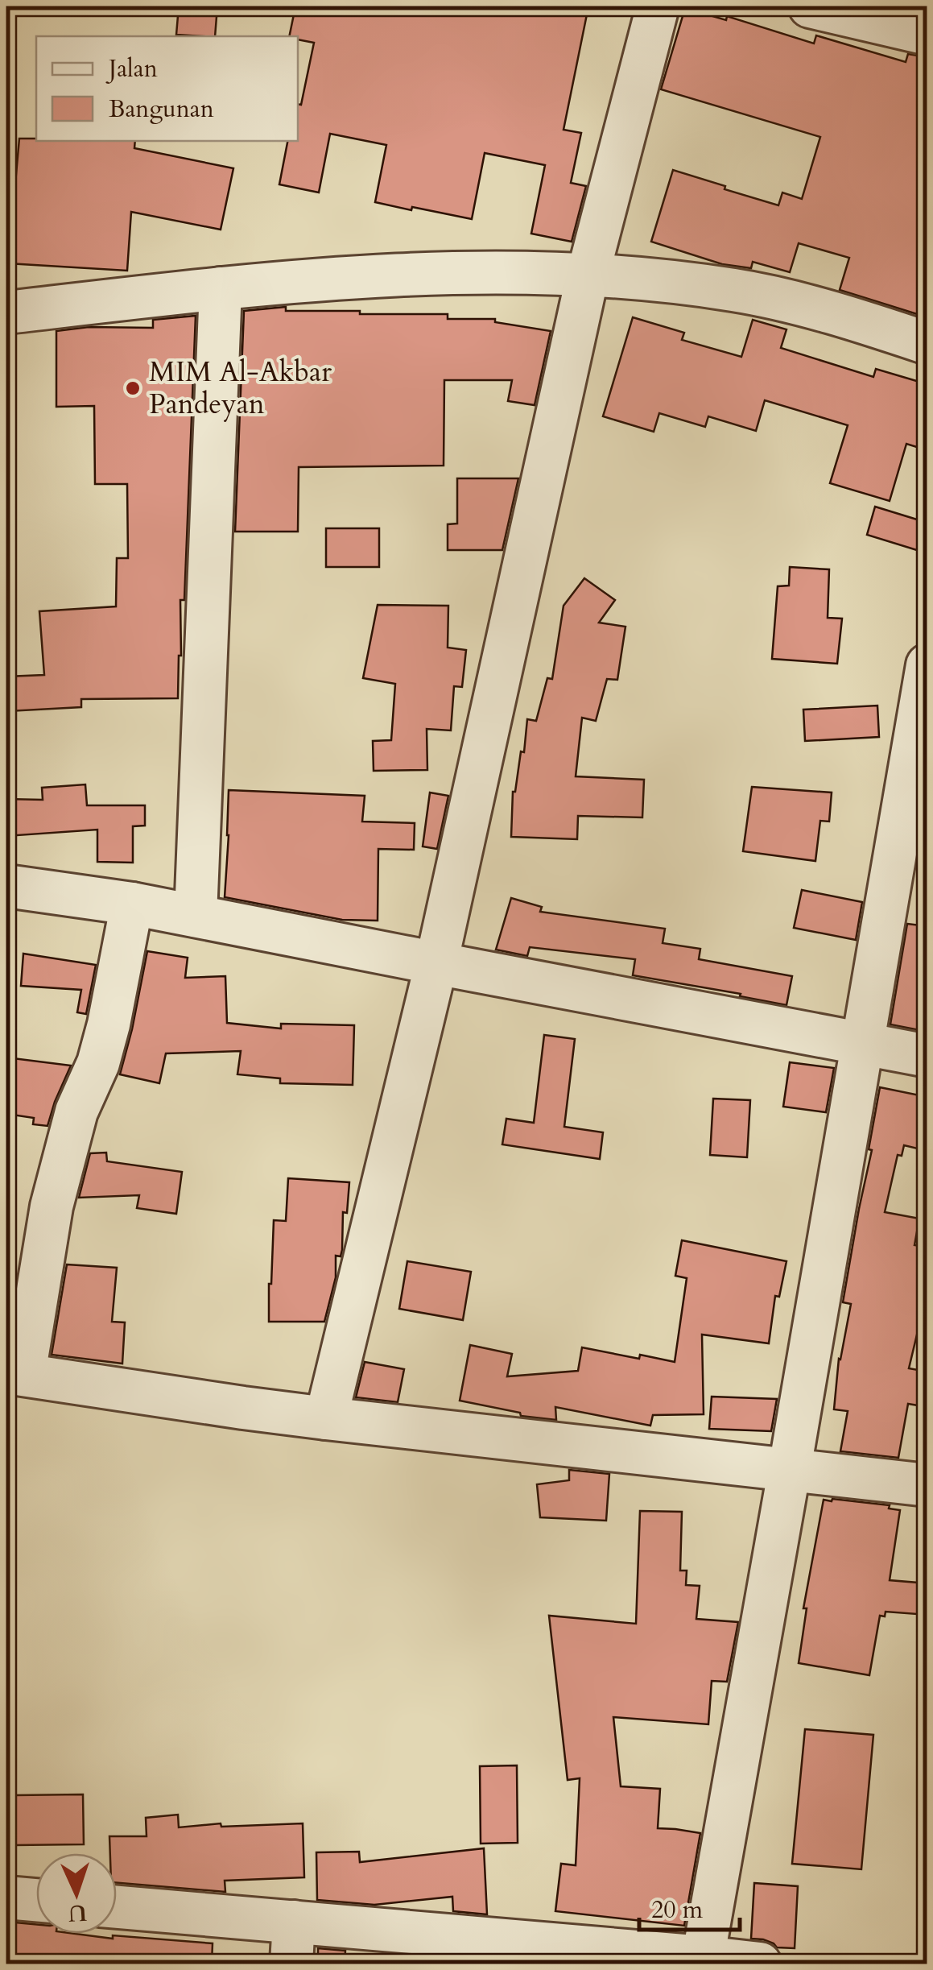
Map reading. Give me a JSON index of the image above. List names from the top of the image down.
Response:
{
  "places": ["MIM Al-Akbar Pandeyan"],
  "legend": ["Jalan", "Bangunan"],
  "scale_bar": "20 m",
  "north": "bottom"
}
